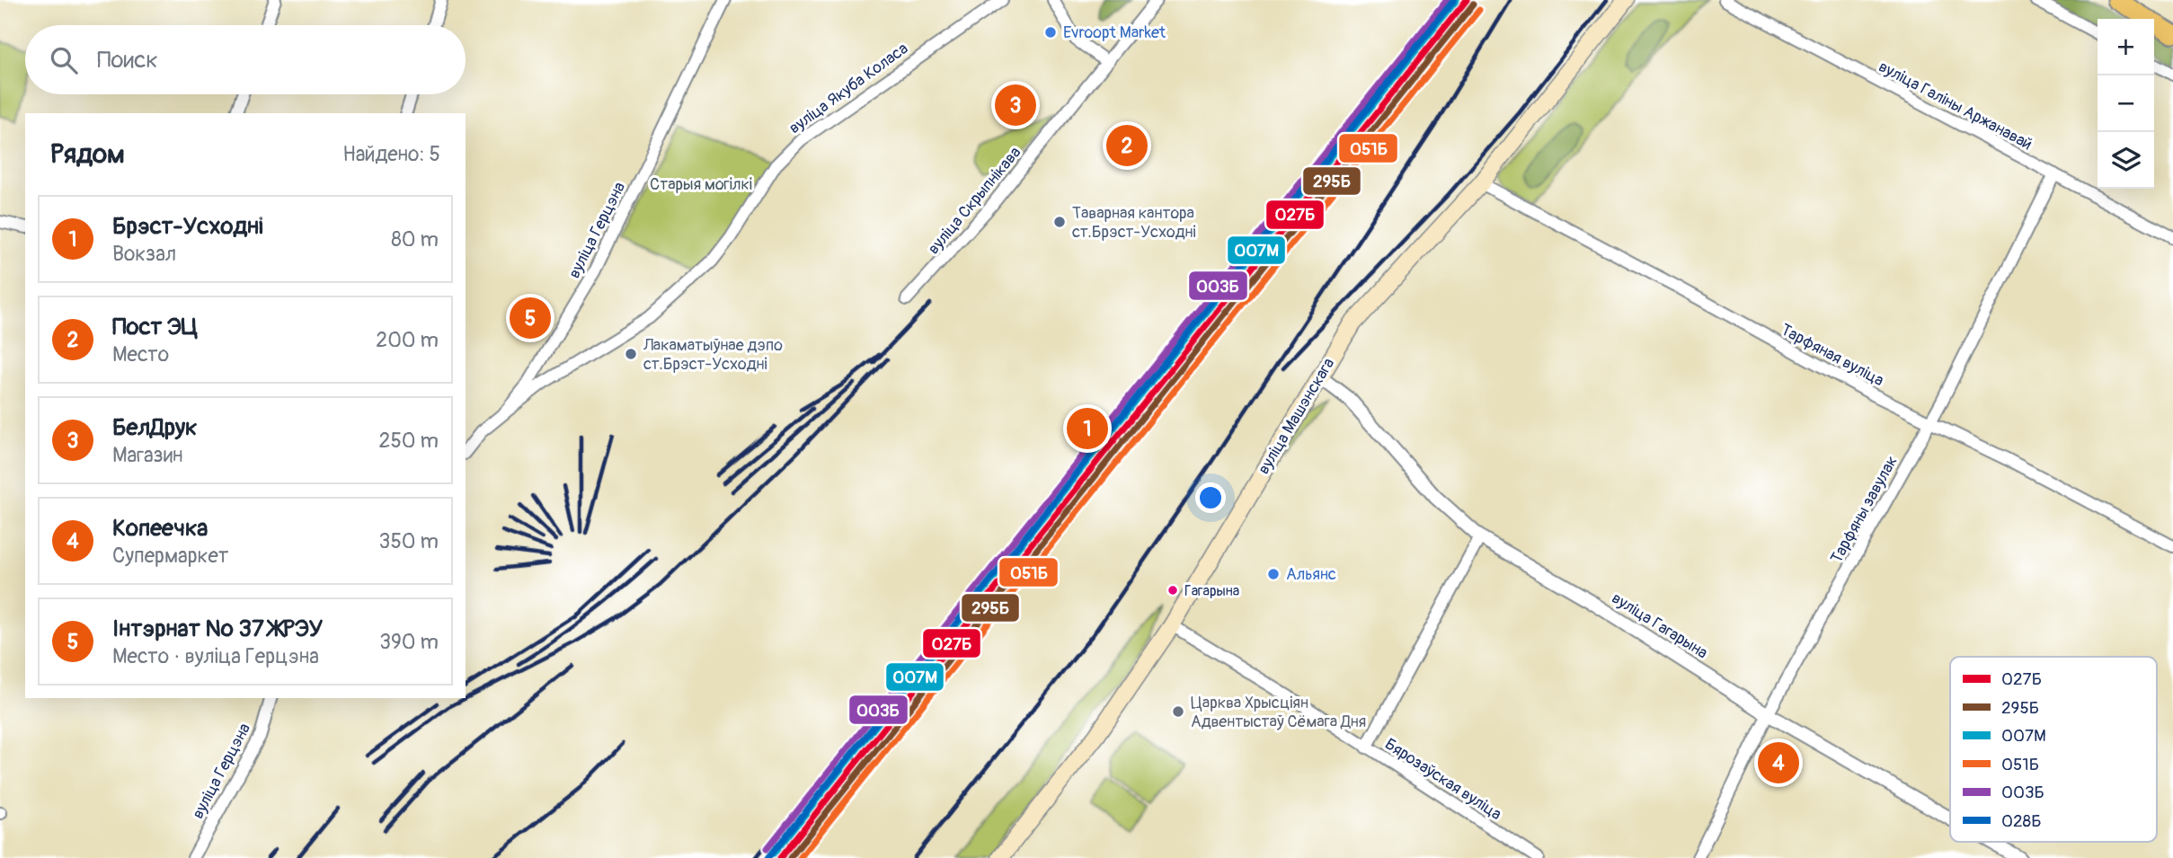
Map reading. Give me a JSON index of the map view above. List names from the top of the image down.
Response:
{
  "streets": {
    "main road": ["вуліца Машэнскага"],
    "street": [
      "вуліца Якуба Коласа",
      "вуліца Галіны Аржанавай",
      "вуліца Скрыпнікава",
      "вуліца Герцэна",
      "Тарфяная вуліца",
      "Тарфяны завулак",
      "вуліца Гагарына",
      "Бярозаўская вуліца"
    ]
  },
  "crossings": [
    ["вуліца Якуба Коласа", "вуліца Герцэна"],
    ["вуліца Галіны Аржанавай", "Тарфяны завулак"],
    ["Тарфяная вуліца", "вуліца Машэнскага"],
    ["Тарфяная вуліца", "Тарфяны завулак"],
    ["вуліца Машэнскага", "вуліца Гагарына"],
    ["вуліца Машэнскага", "Бярозаўская вуліца"],
    ["Тарфяны завулак", "вуліца Гагарына"]
  ],
  "parks": ["Старыя могілкі"],
  "places": [
    "Evroopt Market",
    "Таварная кантора ст.Брэст-Усходні",
    "Лакаматыўнае дэпо ст.Брэст-Усходні",
    "Альянс",
    "Гагарына",
    "Царква Хрысціян Адвентыстаў Сёмага Дня"
  ],
  "lines": [
    "transit line 027Б",
    "transit line 007М",
    "transit line 003Б",
    "transit line 028Б",
    "transit line 295Б",
    "transit line 051Б"
  ],
  "legend": [
    "027Б",
    "295Б",
    "007М",
    "051Б",
    "003Б",
    "028Б"
  ],
  "page": {
    "map_buttons": ["+", "−"],
    "search": "Поиск",
    "pins": [
      "3",
      "2",
      "5",
      "1",
      "4"
    ],
    "heading": ["Рядом", "Найдено: 5"],
    "list": [
      {
        "mark": "1",
        "name": "Брэст-Усходні",
        "note": "Вокзал",
        "value": "80 m"
      },
      {
        "mark": "2",
        "name": "Пост ЭЦ",
        "note": "Место",
        "value": "200 m"
      },
      {
        "mark": "3",
        "name": "БелДрук",
        "note": "Магазин",
        "value": "250 m"
      },
      {
        "mark": "4",
        "name": "Копеечка",
        "note": "Супермаркет",
        "value": "350 m"
      },
      {
        "mark": "5",
        "name": "Інтэрнат № 37 ЖРЭУ",
        "note": "Место · вуліца Герцэна",
        "value": "390 m"
      }
    ]
  }
}
